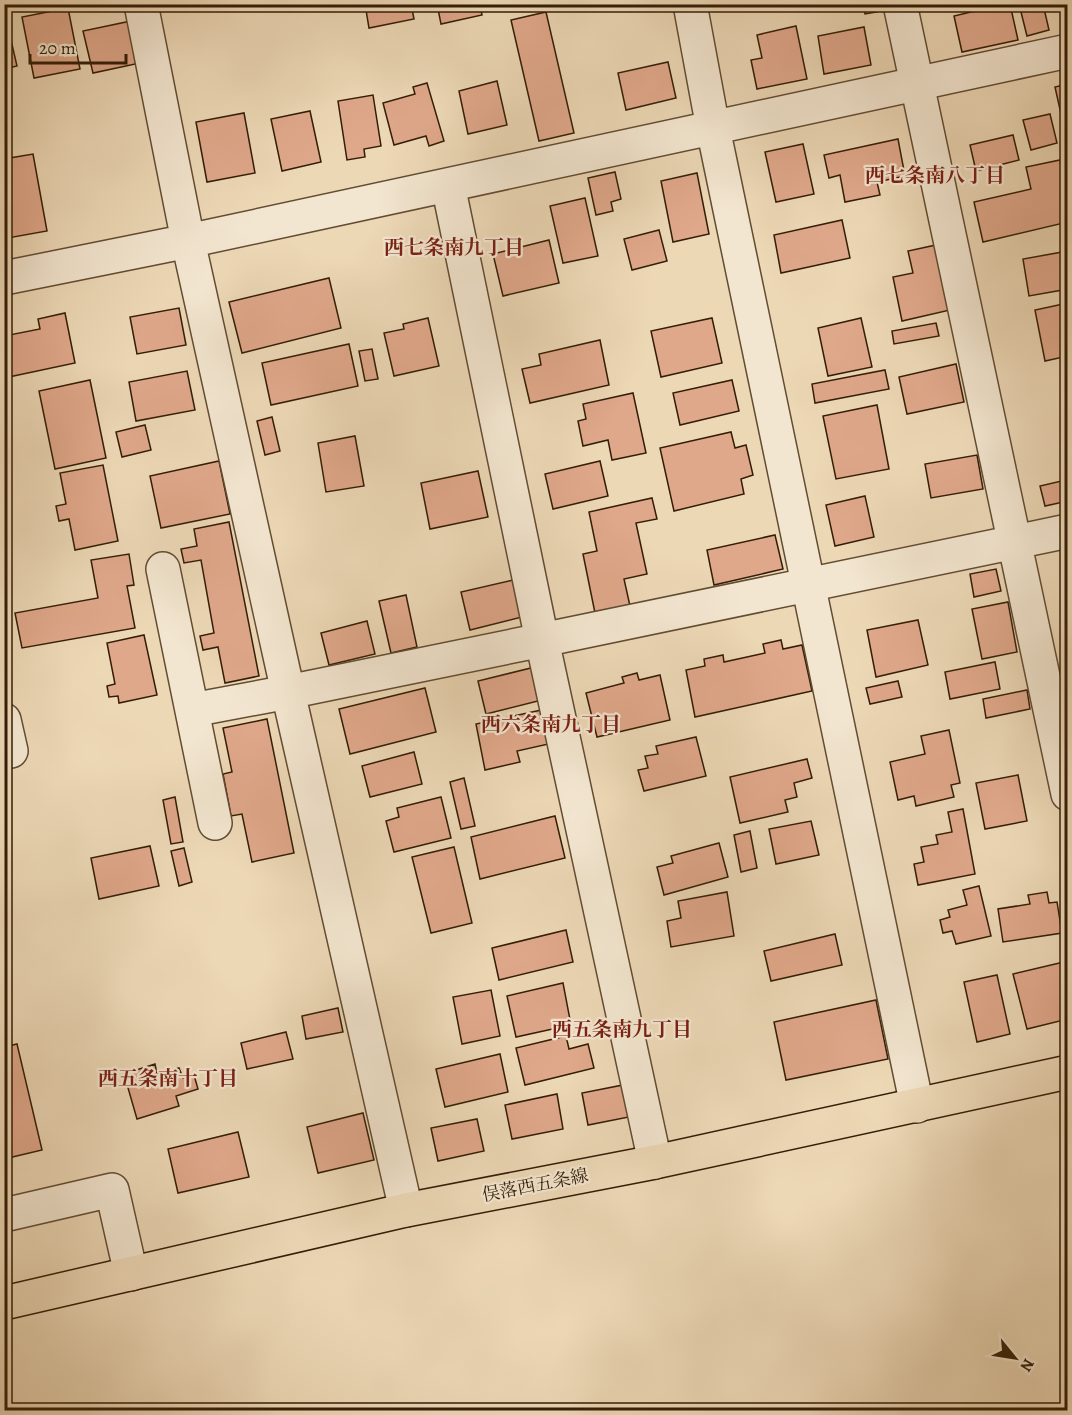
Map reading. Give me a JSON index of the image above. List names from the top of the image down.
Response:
{
  "streets": {
    "main road": ["俣落西五条線"]
  },
  "districts": [
    "西七条南八丁目",
    "西七条南九丁目",
    "西六条南九丁目",
    "西五条南九丁目",
    "西五条南十丁目"
  ],
  "scale_bar": "20 m",
  "north": "bottom right"
}
